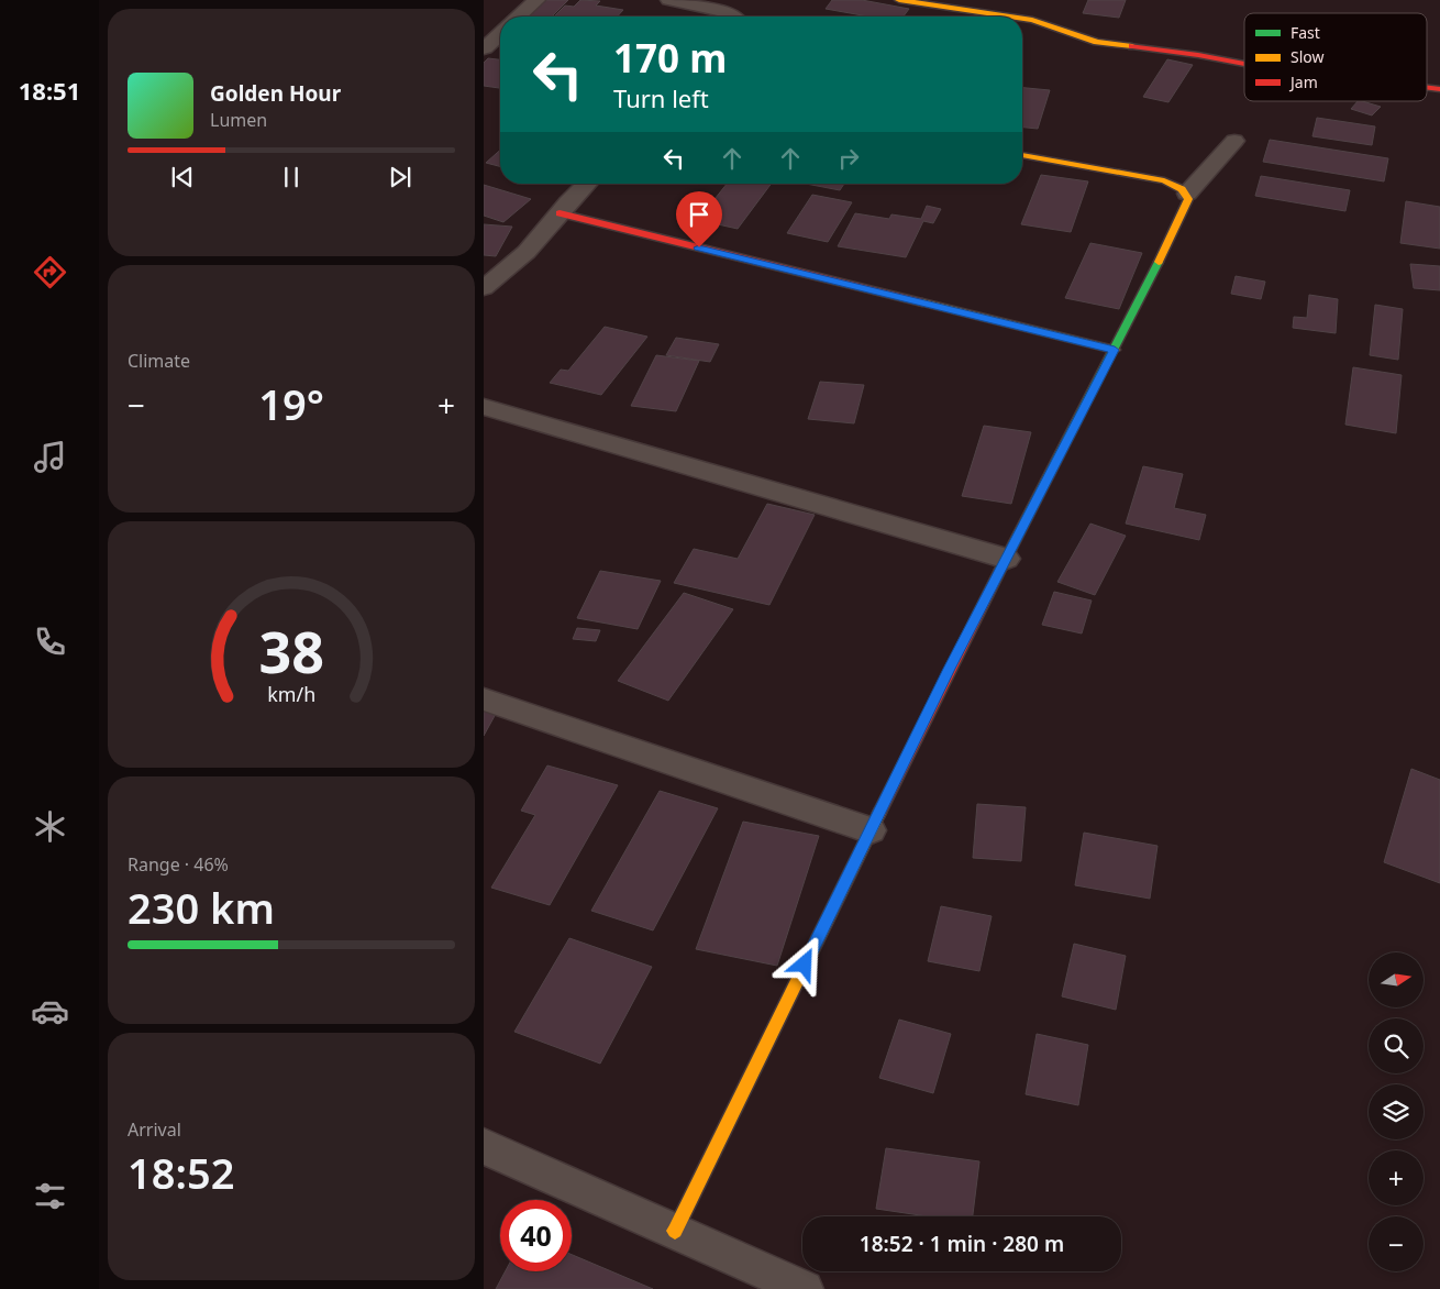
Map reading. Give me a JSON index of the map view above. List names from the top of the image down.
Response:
{
  "legend": ["Fast", "Slow", "Jam"],
  "north": "right",
  "page": {
    "tabs": "18:51",
    "turn": ["170 m", "Turn left"],
    "song": ["Golden Hour", "Lumen"],
    "tile": [
      "Climate",
      ["Range · 46%", "230 km"],
      ["Arrival", "18:52"]
    ],
    "heat": ["−", "19°", "+"],
    "map_buttons": ["+", "−"],
    "limit": "40",
    "trip": "18:52 · 1 min · 280 m",
    "gauge": ["38", "km/h"]
  }
}
